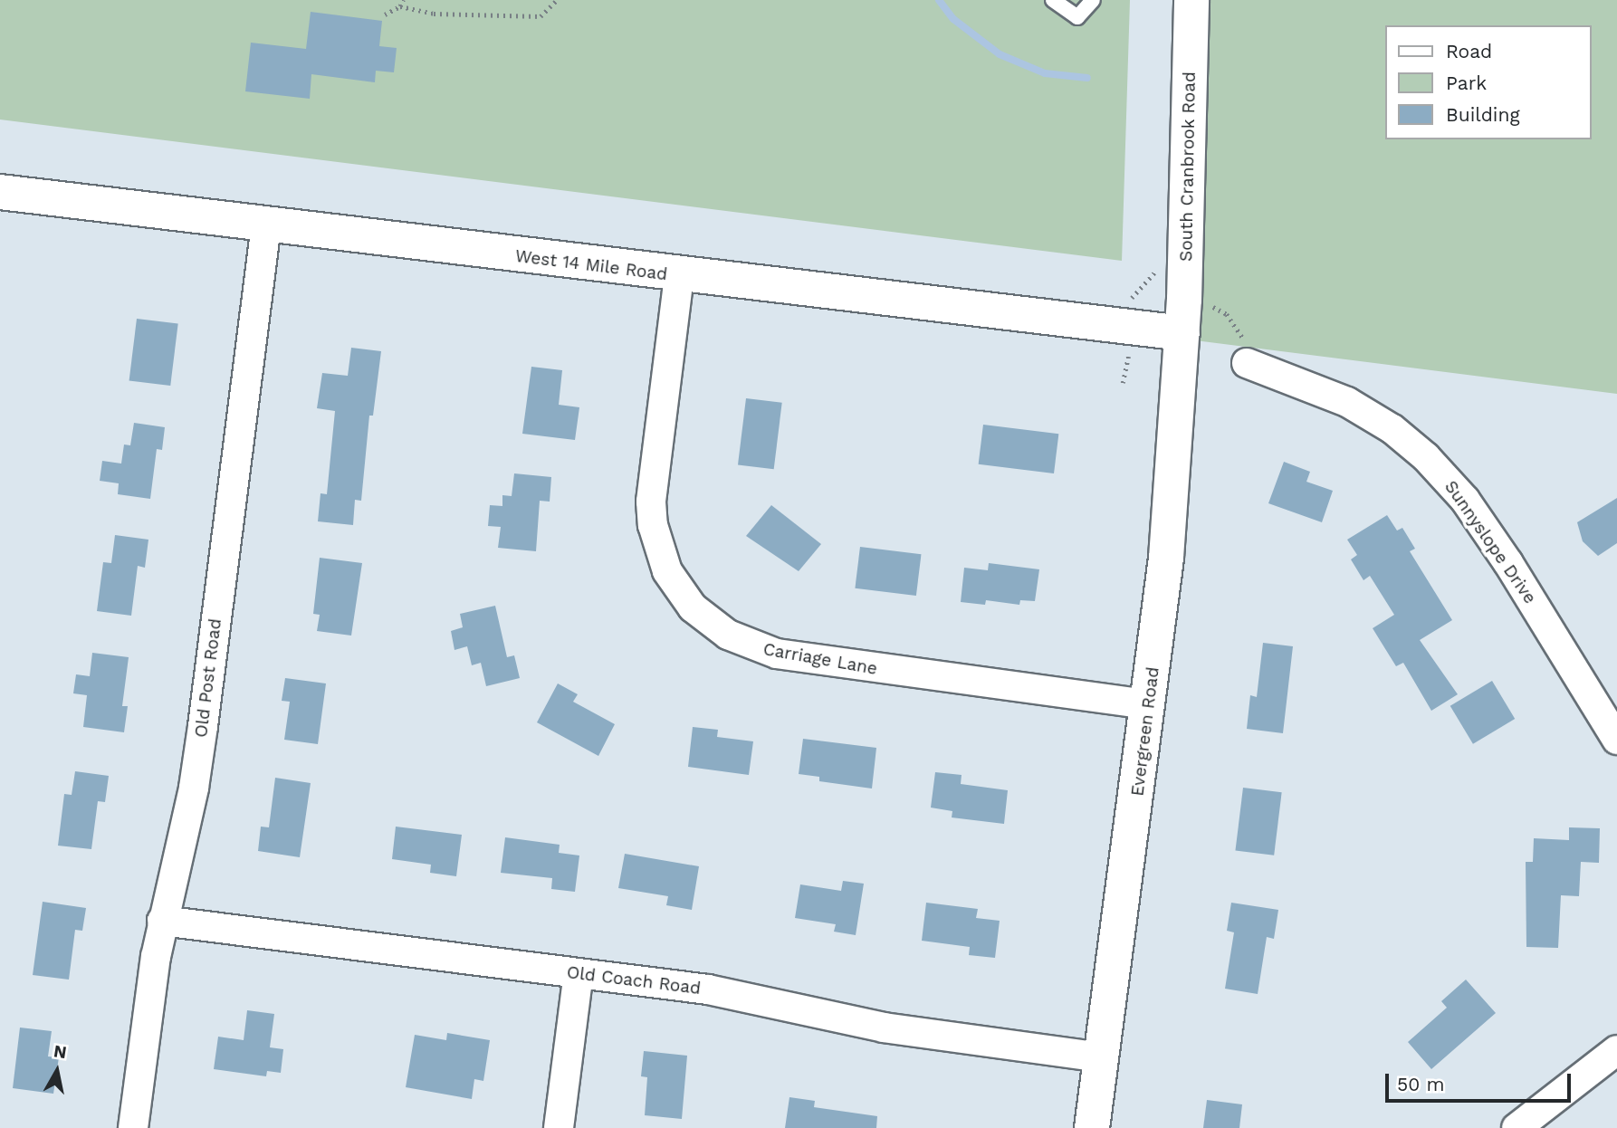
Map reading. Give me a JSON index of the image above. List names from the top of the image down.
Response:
{
  "streets": {
    "street": [
      "South Cranbrook Road",
      "West 14 Mile Road",
      "Sunnyslope Drive",
      "Carriage Lane",
      "Old Post Road",
      "Evergreen Road",
      "Old Coach Road"
    ]
  },
  "crossings": [
    ["South Cranbrook Road", "West 14 Mile Road"],
    ["South Cranbrook Road", "Evergreen Road"],
    ["West 14 Mile Road", "Carriage Lane"],
    ["West 14 Mile Road", "Old Post Road"],
    ["West 14 Mile Road", "Evergreen Road"],
    ["Carriage Lane", "Evergreen Road"],
    ["Old Post Road", "Old Coach Road"],
    ["Evergreen Road", "Old Coach Road"]
  ],
  "legend": ["Road", "Park", "Building"],
  "scale_bar": "50 m",
  "north": "top"
}
